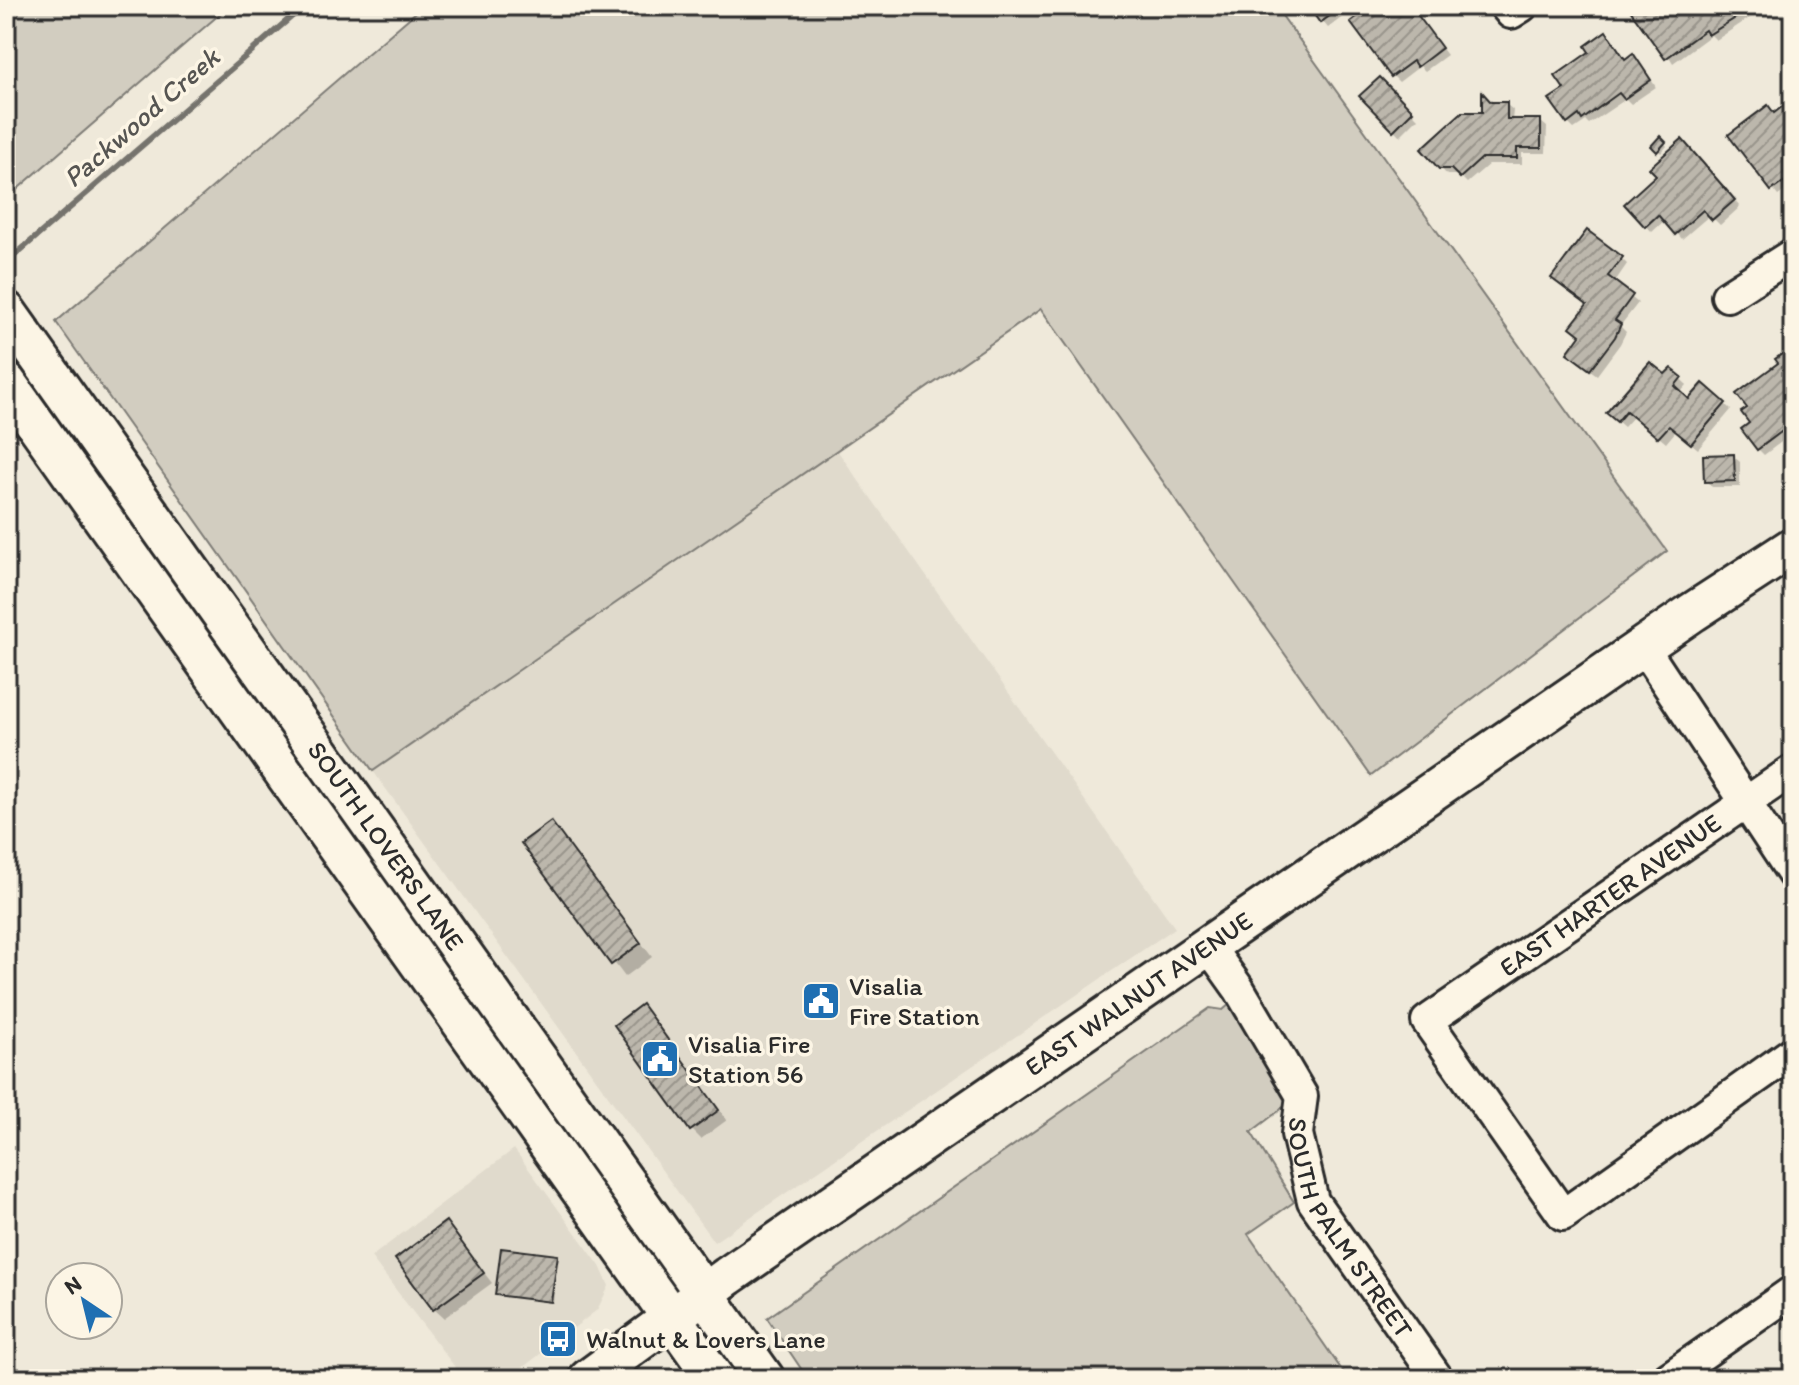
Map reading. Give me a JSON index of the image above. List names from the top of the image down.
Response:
{
  "streets": {
    "main road": ["SOUTH LOVERS LANE", "EAST WALNUT AVENUE"],
    "street": ["EAST HARTER AVENUE", "SOUTH PALM STREET"]
  },
  "crossings": [
    ["SOUTH LOVERS LANE", "EAST WALNUT AVENUE"],
    ["EAST WALNUT AVENUE", "SOUTH PALM STREET"]
  ],
  "water": ["Packwood Creek"],
  "places": {
    "public building": ["Visalia Fire Station", "Visalia Fire Station 56"],
    "bus stop": ["Walnut & Lovers Lane"]
  },
  "north": "top left"
}
